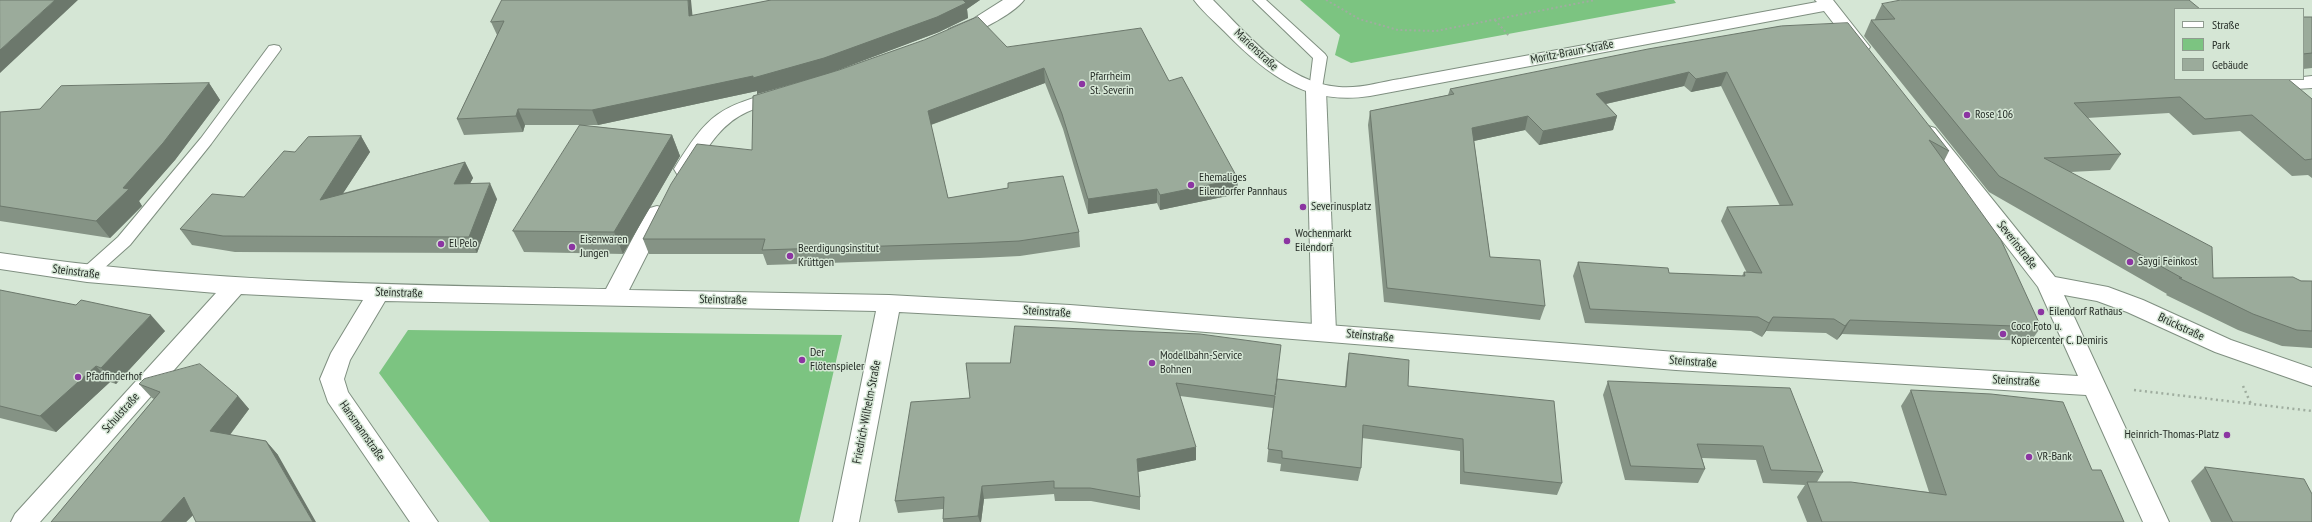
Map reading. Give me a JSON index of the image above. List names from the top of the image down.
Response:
{
  "streets": {
    "street": [
      "Marienstraße",
      "Moritz-Braun-Straße",
      "Severinstraße",
      "Steinstraße",
      "Brückstraße",
      "Friedrich-Wilhelm-Straße",
      "Schulstraße",
      "Hansmannstraße"
    ]
  },
  "crossings": [
    ["Marienstraße", "Moritz-Braun-Straße"],
    ["Severinstraße", "Steinstraße"],
    ["Severinstraße", "Brückstraße"],
    ["Steinstraße", "Friedrich-Wilhelm-Straße"],
    ["Steinstraße", "Schulstraße"],
    ["Steinstraße", "Hansmannstraße"]
  ],
  "places": [
    "Pfarrheim St. Severin",
    "Rose 106",
    "Ehemaliges Eilendorfer Pannhaus",
    "Severinusplatz",
    "Wochenmarkt Eilendorf",
    "El Pelo",
    "Eisenwaren Jungen",
    "Beerdigungsinstitut Krüttgen",
    "Saygi Feinkost",
    "Eilendorf Rathaus",
    "Coco Foto u. Kopiercenter C. Demiris",
    "Der Flötenspieler",
    "Modellbahn-Service Bohnen",
    "Pfadfinderhof",
    "Heinrich-Thomas-Platz",
    "VR-Bank"
  ],
  "legend": ["Straße", "Park", "Gebäude"]
}
